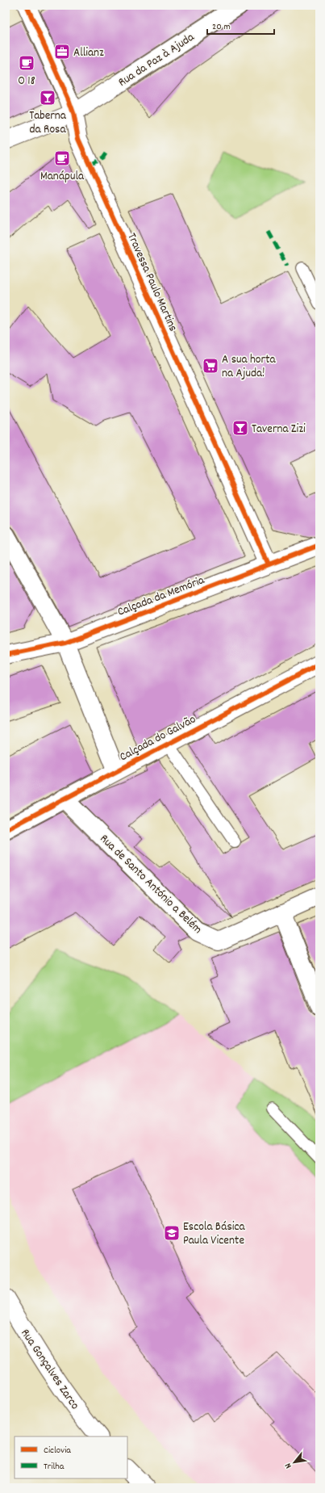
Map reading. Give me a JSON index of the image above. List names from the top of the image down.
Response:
{
  "streets": {
    "street": [
      "Rua da Paz à Ajuda",
      "Travessa Paulo Martins",
      "Calçada da Memória",
      "Calçada do Galvão",
      "Rua de Santo António a Belém",
      "Rua Gonçalves Zarco"
    ]
  },
  "crossings": [
    ["Rua da Paz à Ajuda", "Travessa Paulo Martins"],
    ["Travessa Paulo Martins", "Calçada da Memória"],
    ["Calçada do Galvão", "Rua de Santo António a Belém"]
  ],
  "places": {
    "office": ["Allianz"],
    "cafe": ["O 18", "Manápula"],
    "bar": ["Taberna da Rosa", "Taverna Zizi"],
    "supermarket": ["A sua horta na Ajuda!"],
    "school or university": ["Escola Básica Paula Vicente"]
  },
  "legend": ["Ciclovia", "Trilha"],
  "scale_bar": "20 m",
  "north": "bottom left"
}
